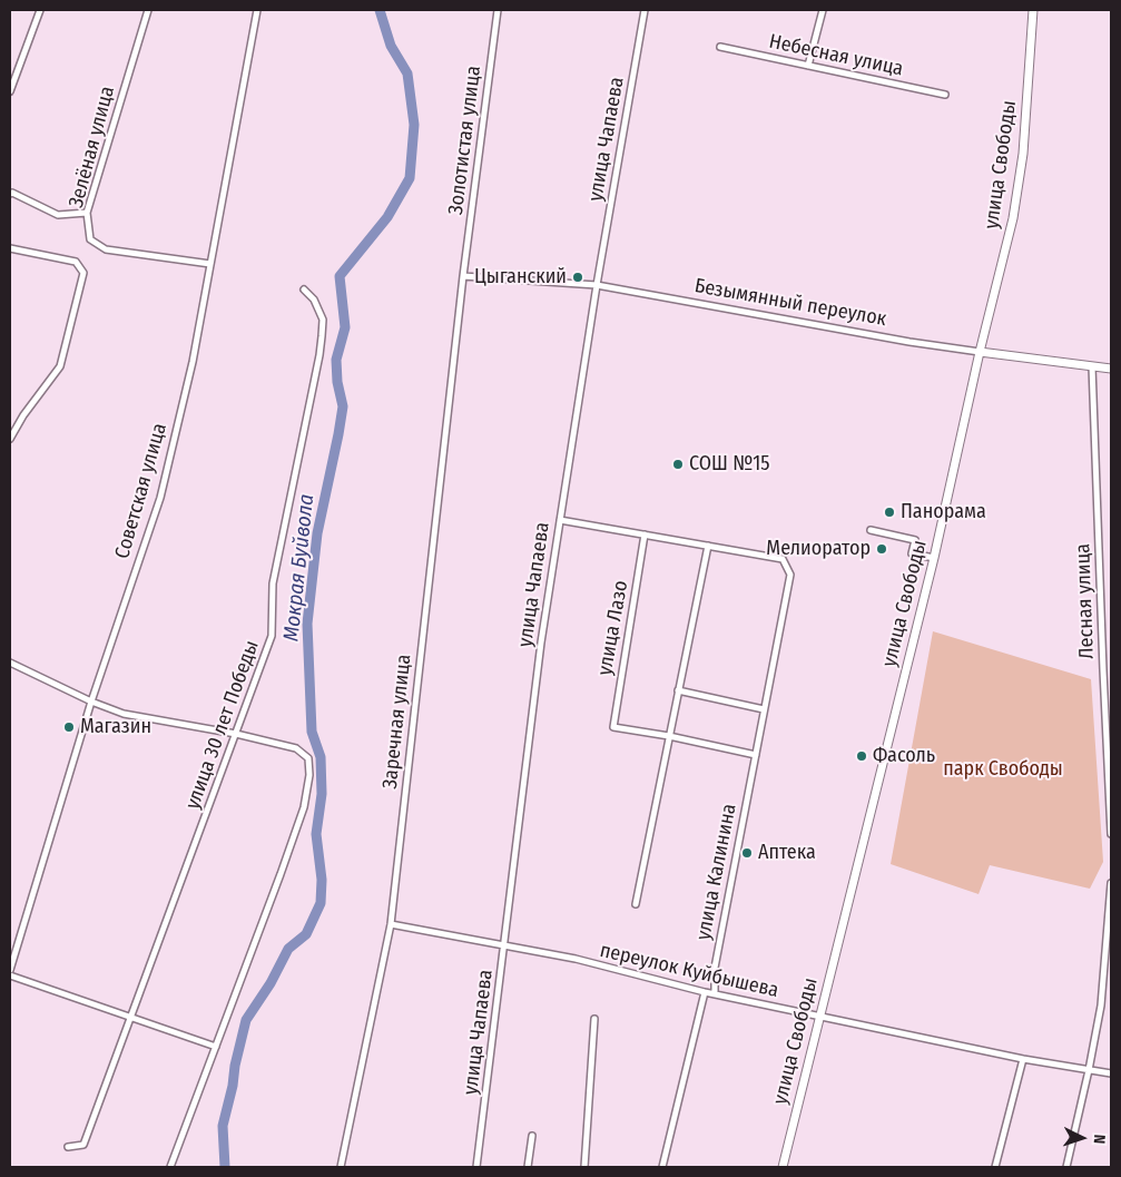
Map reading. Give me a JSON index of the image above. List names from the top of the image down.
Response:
{
  "streets": {
    "main road": ["улица Свободы", "Безымянный переулок"],
    "street": [
      "Небесная улица",
      "улица Чапаева",
      "Золотистая улица",
      "Зелёная улица",
      "Советская улица",
      "Лесная улица",
      "улица Лазо",
      "Заречная улица",
      "улица 30 лет Победы",
      "улица Калинина",
      "переулок Куйбышева"
    ]
  },
  "crossings": [
    ["улица Чапаева", "Безымянный переулок"],
    ["улица Чапаева", "переулок Куйбышева"],
    ["Золотистая улица", "Безымянный переулок"],
    ["Золотистая улица", "Заречная улица"],
    ["Зелёная улица", "Советская улица"],
    ["улица Свободы", "Безымянный переулок"],
    ["улица Свободы", "переулок Куйбышева"],
    ["Безымянный переулок", "Лесная улица"],
    ["Безымянный переулок", "Заречная улица"],
    ["Заречная улица", "переулок Куйбышева"],
    ["улица Калинина", "переулок Куйбышева"]
  ],
  "water": ["Мокрая Буйвола"],
  "parks": ["парк Свободы"],
  "places": [
    "Цыганский",
    "СОШ №15",
    "Панорама",
    "Мелиоратор",
    "Магазин",
    "Фасоль",
    "Аптека"
  ],
  "north": "right"
}
